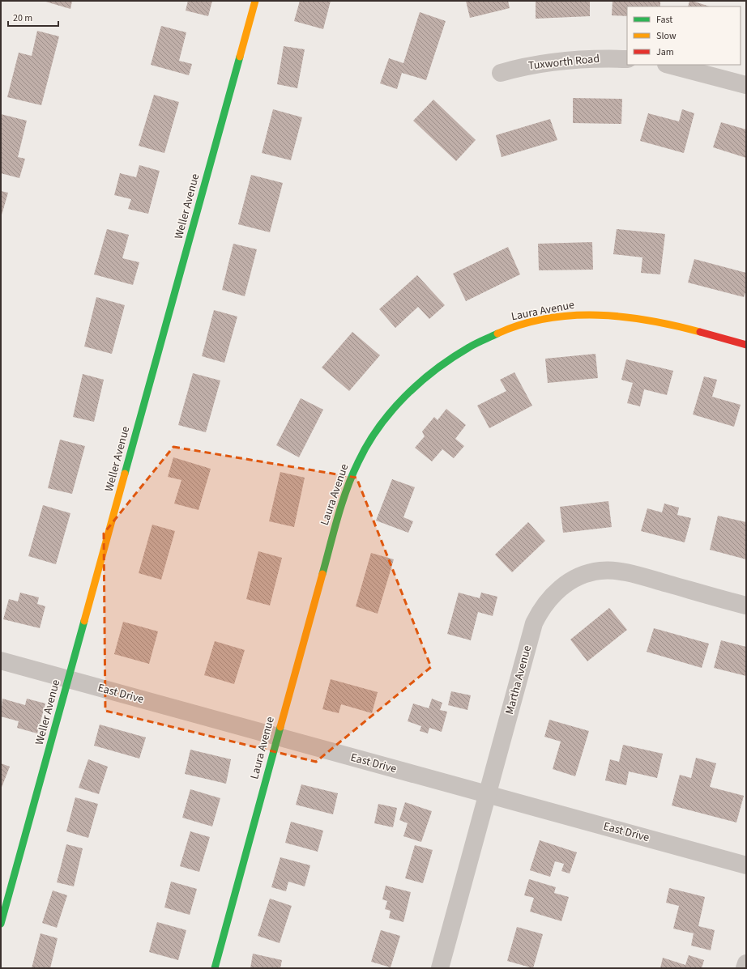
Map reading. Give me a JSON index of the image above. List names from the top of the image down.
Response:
{
  "streets": {
    "street": [
      "Tuxworth Road",
      "Weller Avenue",
      "Laura Avenue",
      "Martha Avenue",
      "East Drive"
    ]
  },
  "crossings": [
    ["Weller Avenue", "East Drive"],
    ["Laura Avenue", "East Drive"],
    ["Martha Avenue", "East Drive"]
  ],
  "legend": ["Fast", "Slow", "Jam"],
  "scale_bar": "20 m"
}
